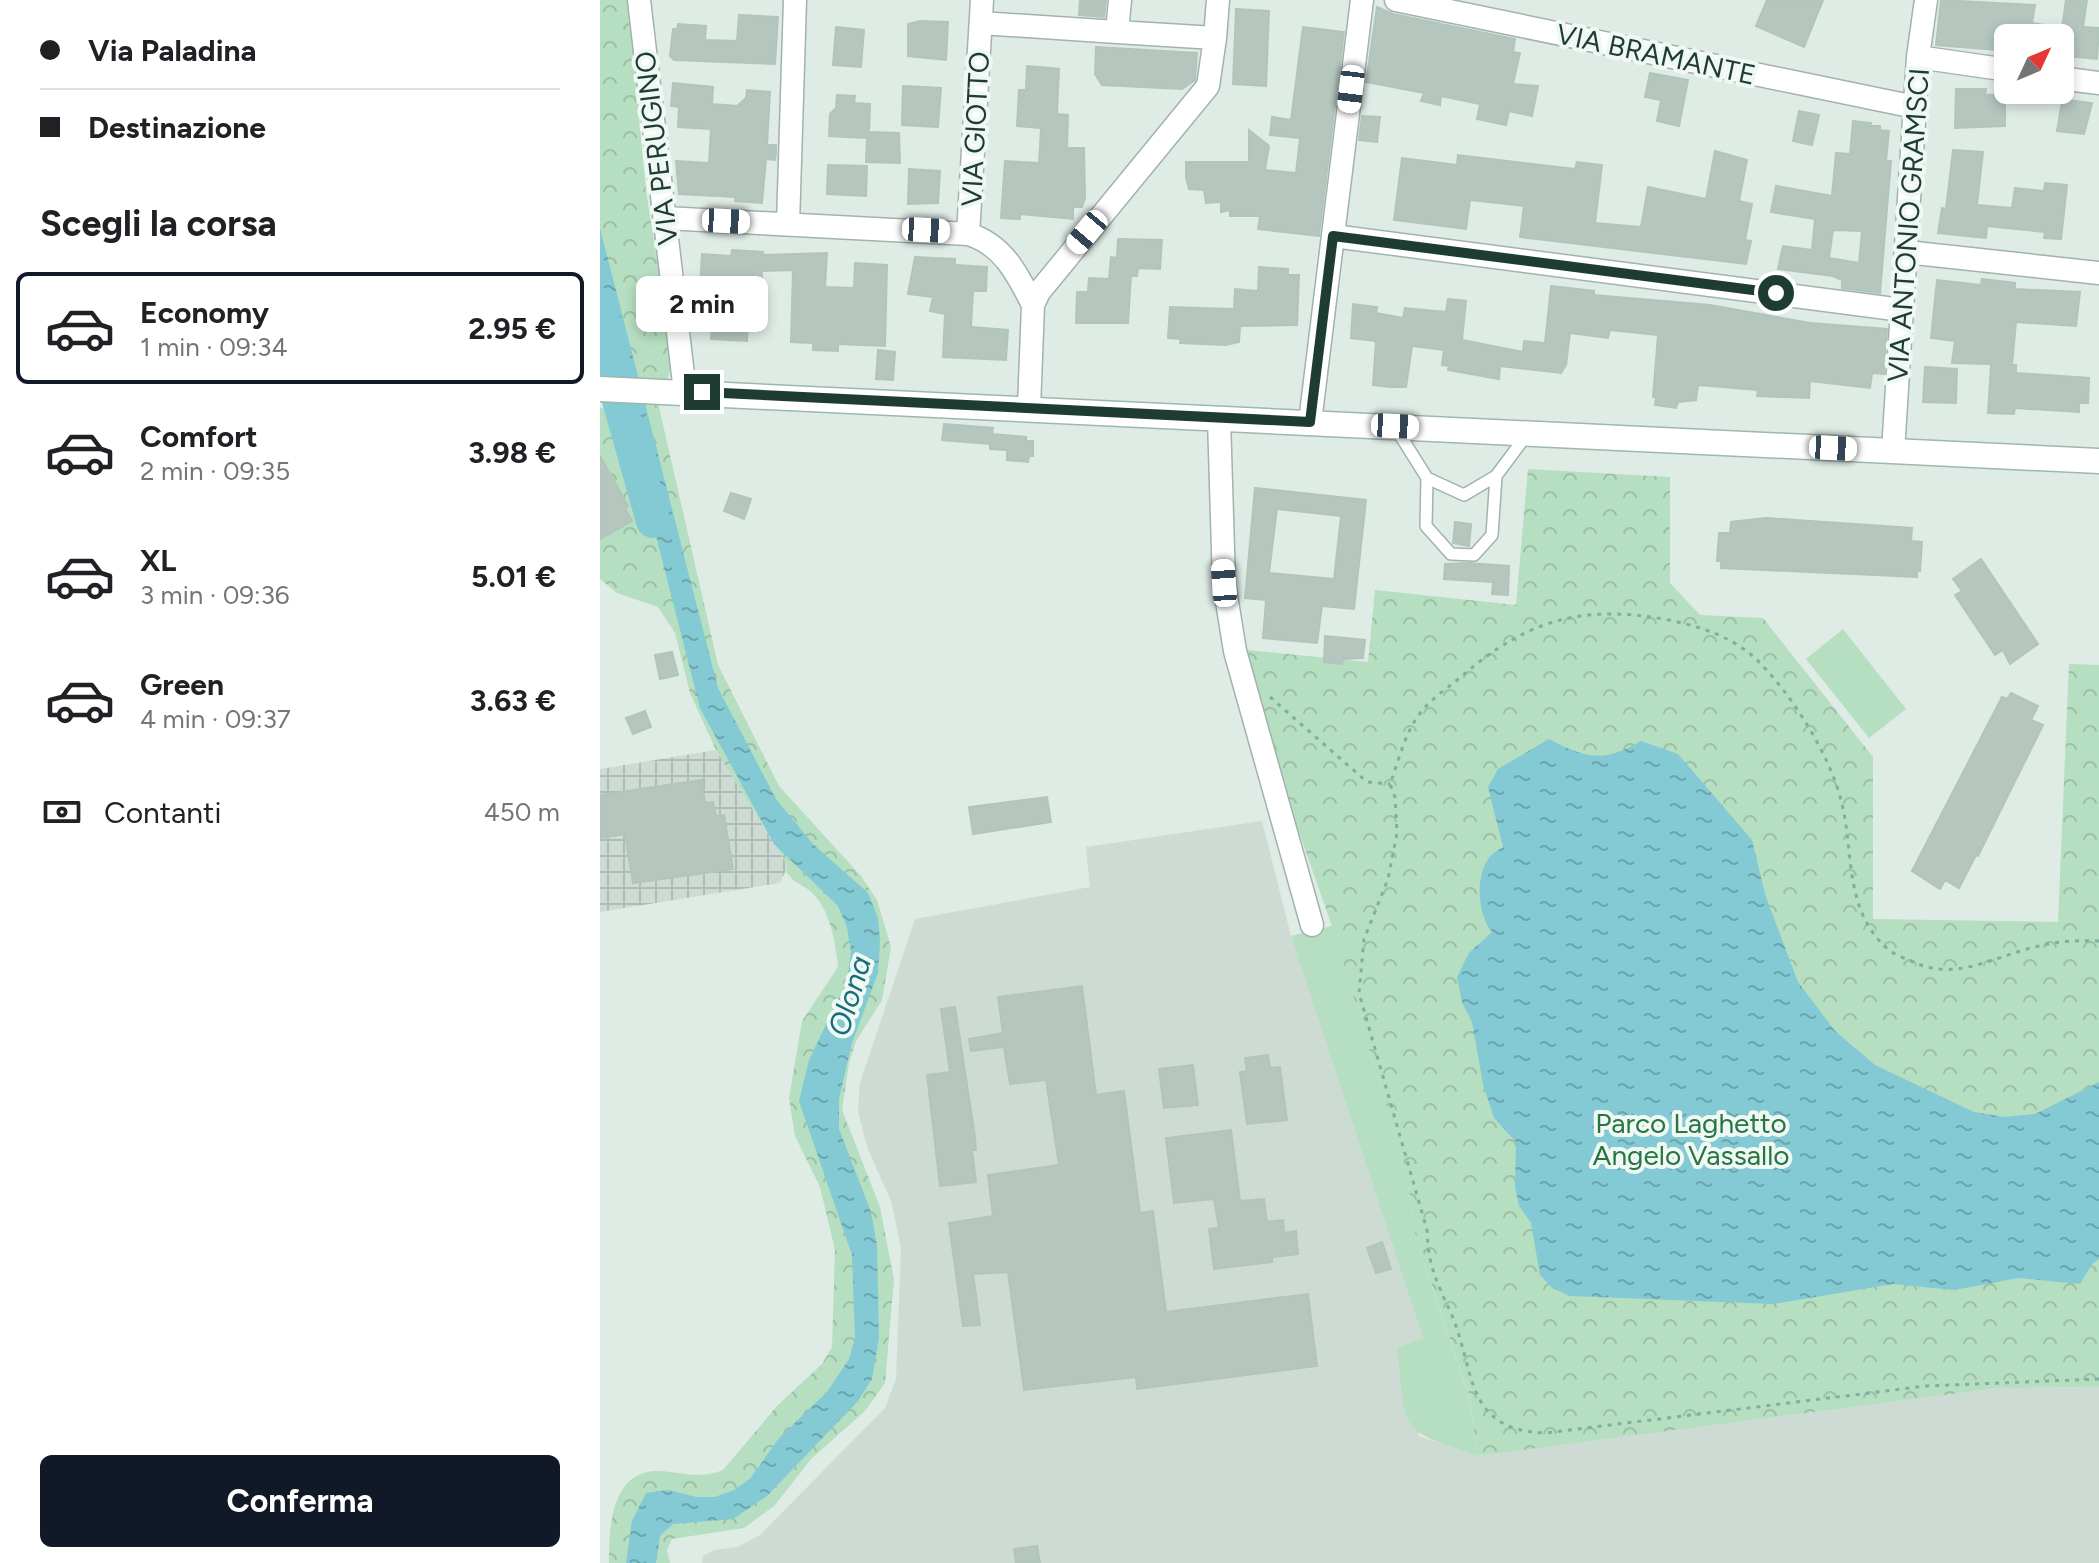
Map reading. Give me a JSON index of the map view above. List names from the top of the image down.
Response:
{
  "streets": {
    "street": [
      "VIA BRAMANTE",
      "VIA GIOTTO",
      "VIA PERUGINO",
      "VIA ANTONIO GRAMSCI"
    ]
  },
  "crossings": [
    ["VIA BRAMANTE", "VIA ANTONIO GRAMSCI"]
  ],
  "water": ["Olona"],
  "parks": ["Parco Laghetto Angelo Vassallo"],
  "north": "top right",
  "page": {
    "banner": ["Via Paladina", "Destinazione"],
    "heading": "Scegli la corsa",
    "list": [
      {
        "name": "Economy",
        "note": "1 min · 09:34",
        "value": "2.95 €"
      },
      {
        "name": "Comfort",
        "note": "2 min · 09:35",
        "value": "3.98 €"
      },
      {
        "name": "XL",
        "note": "3 min · 09:36",
        "value": "5.01 €"
      },
      {
        "name": "Green",
        "note": "4 min · 09:37",
        "value": "3.63 €"
      }
    ],
    "bubble": "2 min",
    "pay": ["Contanti", "450 m"],
    "buttons": "Conferma"
  }
}
